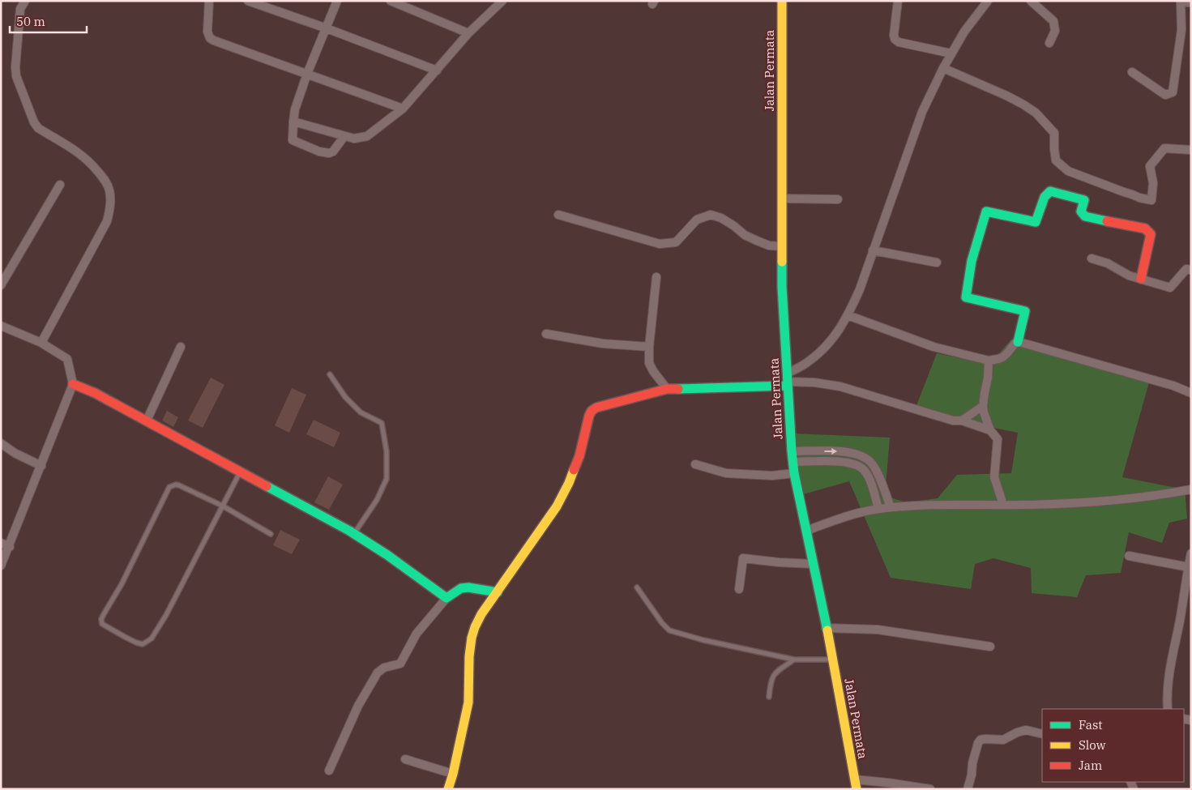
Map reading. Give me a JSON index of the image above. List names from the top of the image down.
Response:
{
  "streets": {
    "street": ["Jalan Permata"]
  },
  "legend": ["Fast", "Slow", "Jam"],
  "scale_bar": "50 m"
}
